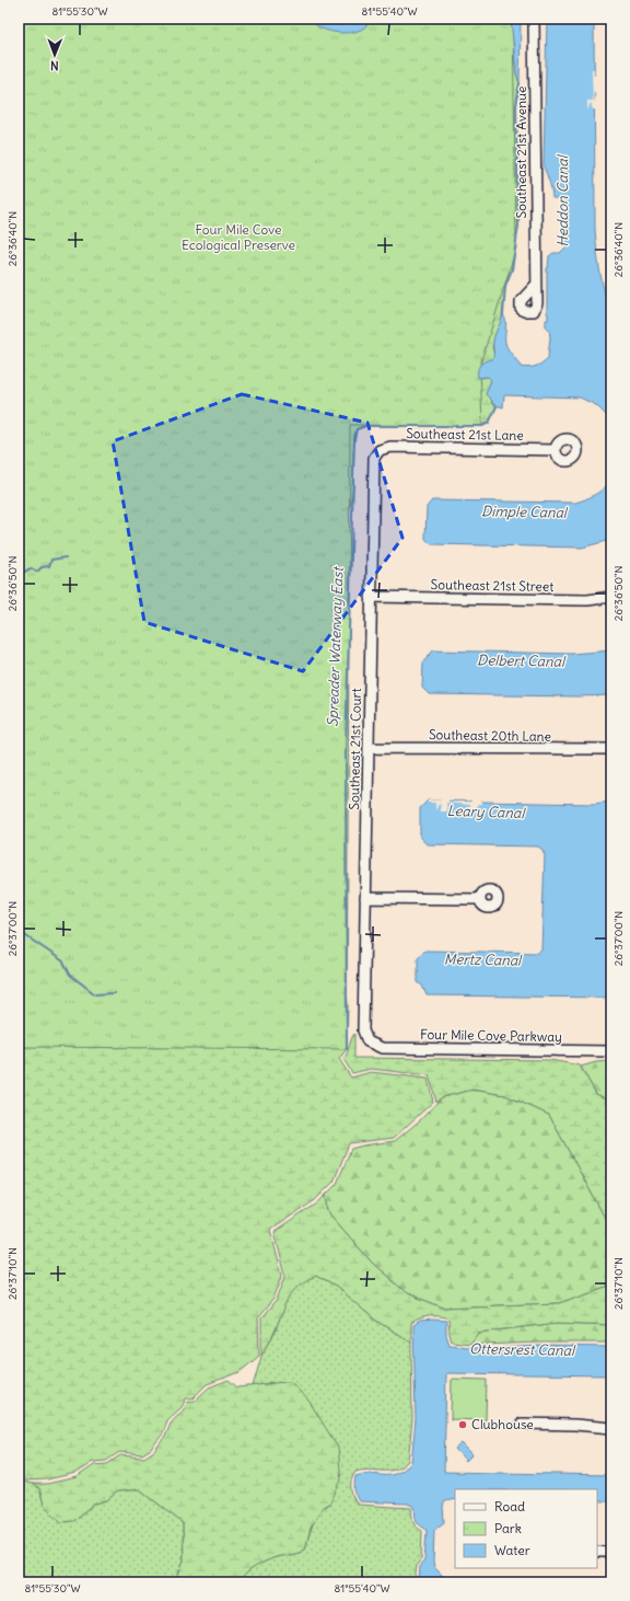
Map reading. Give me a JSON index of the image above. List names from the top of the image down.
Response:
{
  "streets": {
    "street": [
      "Southeast 21st Avenue",
      "Southeast 21st Lane",
      "Southeast 21st Street",
      "Southeast 20th Lane",
      "Southeast 21st Court",
      "Four Mile Cove Parkway"
    ]
  },
  "crossings": [
    ["Southeast 21st Lane", "Southeast 21st Court"],
    ["Southeast 21st Street", "Southeast 21st Court"],
    ["Southeast 20th Lane", "Southeast 21st Court"],
    ["Southeast 21st Court", "Four Mile Cove Parkway"]
  ],
  "water": [
    "Heddon Canal",
    "Dimple Canal",
    "Spreader Waterway East",
    "Delbert Canal",
    "Leary Canal",
    "Mertz Canal",
    "Ottersrest Canal"
  ],
  "parks": ["Four Mile Cove Ecological Preserve"],
  "places": ["Clubhouse"],
  "legend": ["Road", "Park", "Water"],
  "north": "bottom",
  "coordinates": [
    "81°55'30\"W",
    "81°55'40\"W",
    "26°36'40\"N",
    "26°36'50\"N",
    "26°37'00\"N",
    "26°37'10\"N"
  ]
}
